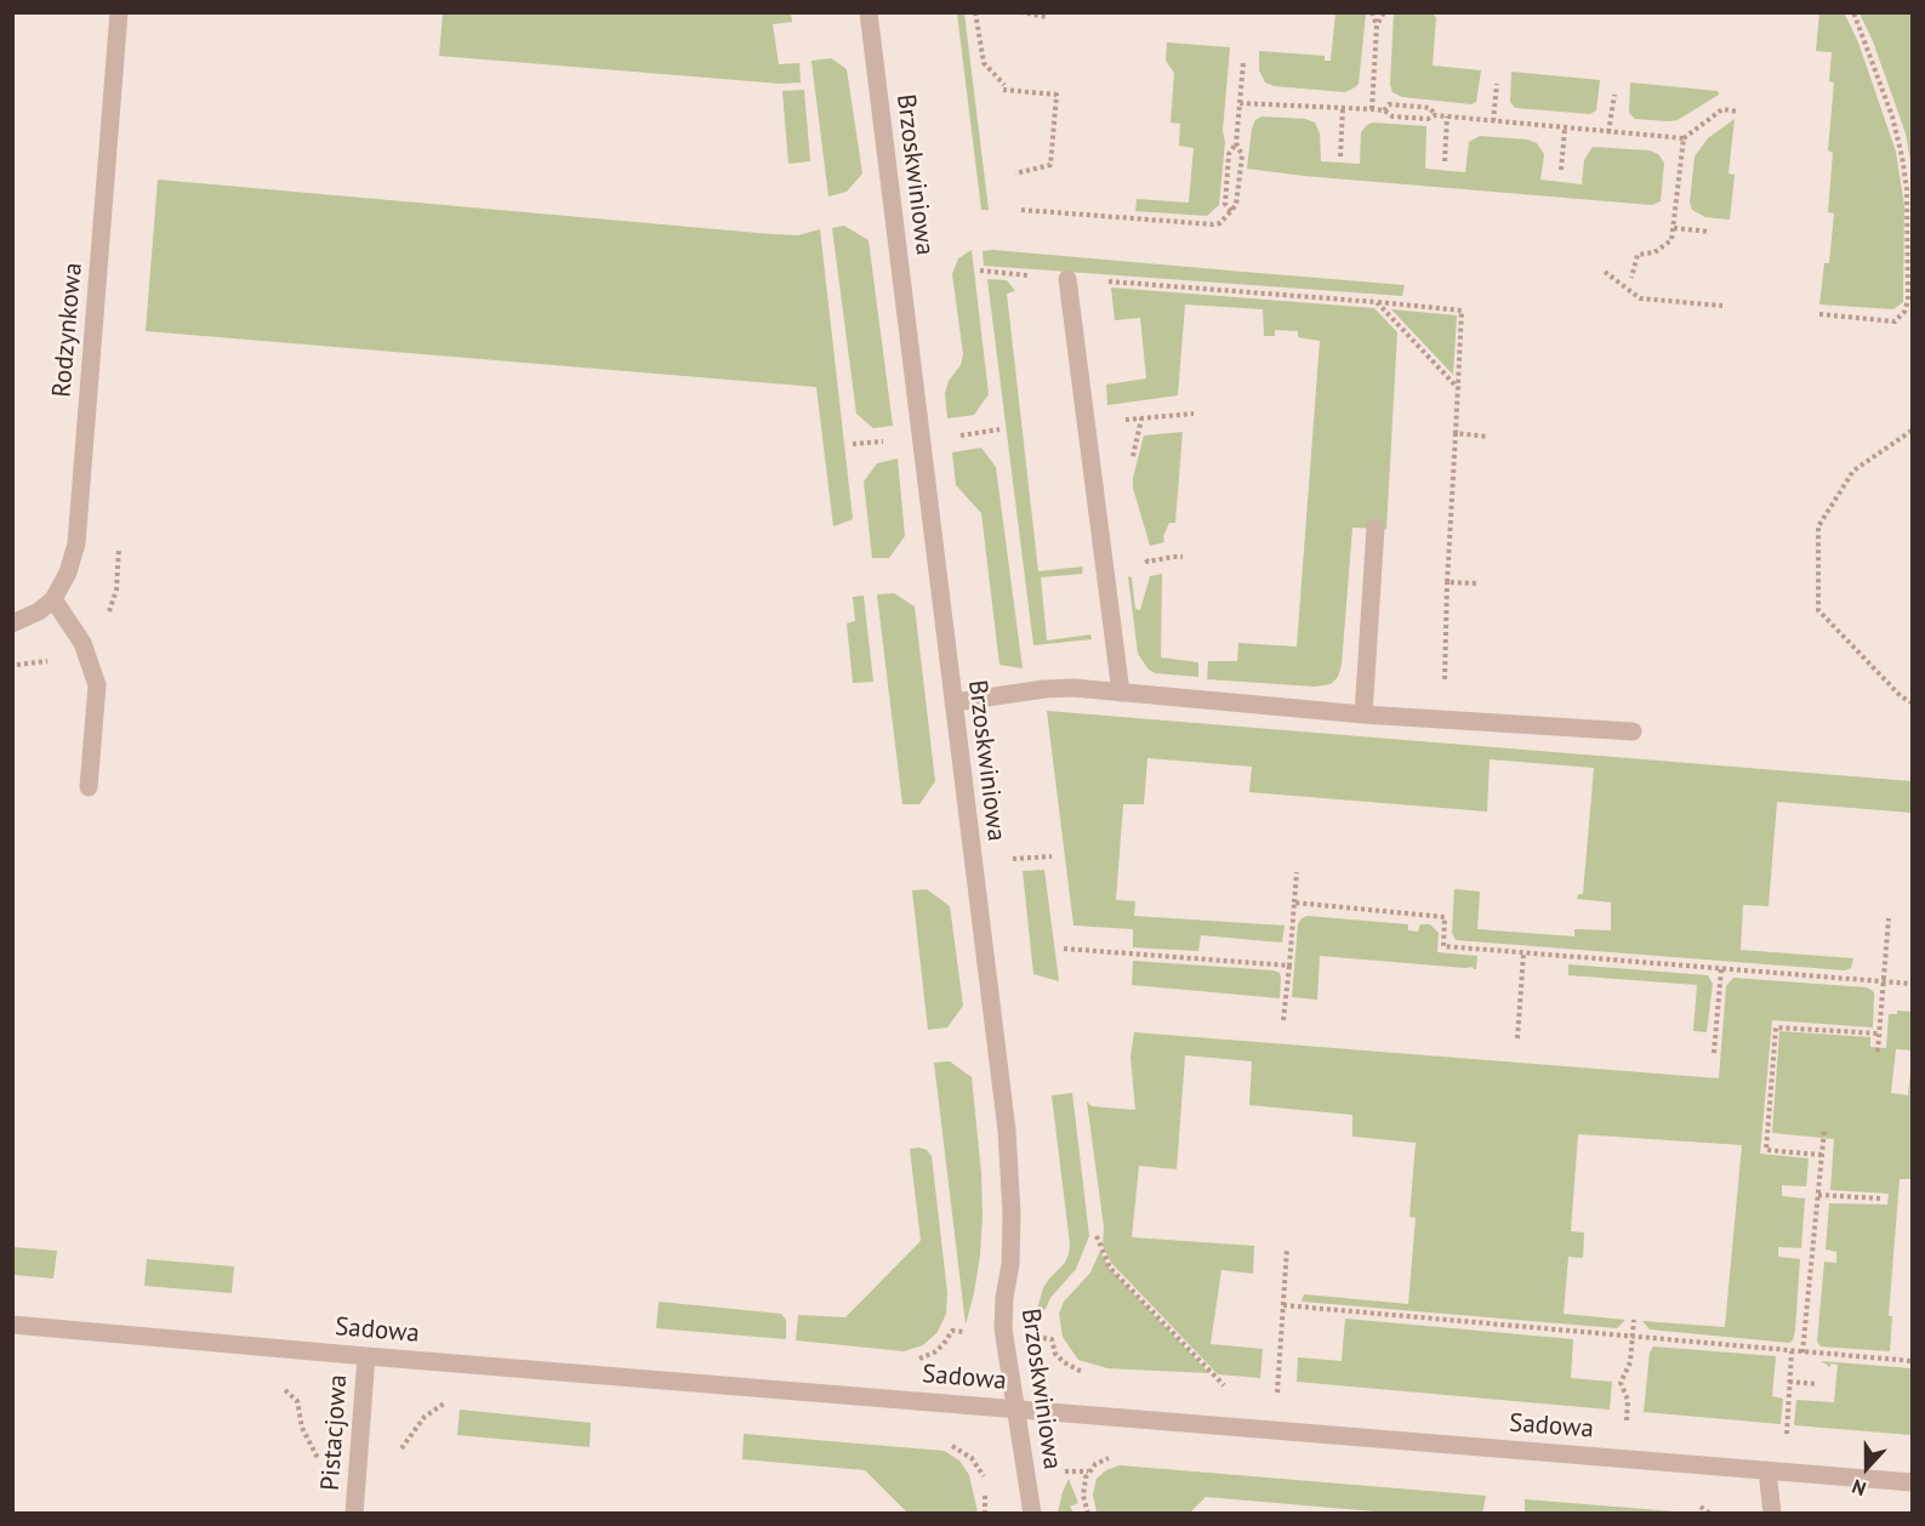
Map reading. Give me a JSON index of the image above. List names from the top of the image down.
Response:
{
  "streets": {
    "street": [
      "Brzoskwiniowa",
      "Rodzynkowa",
      "Sadowa",
      "Pistacjowa"
    ]
  },
  "crossings": [
    ["Brzoskwiniowa", "Sadowa"],
    ["Sadowa", "Pistacjowa"]
  ],
  "north": "bottom"
}
